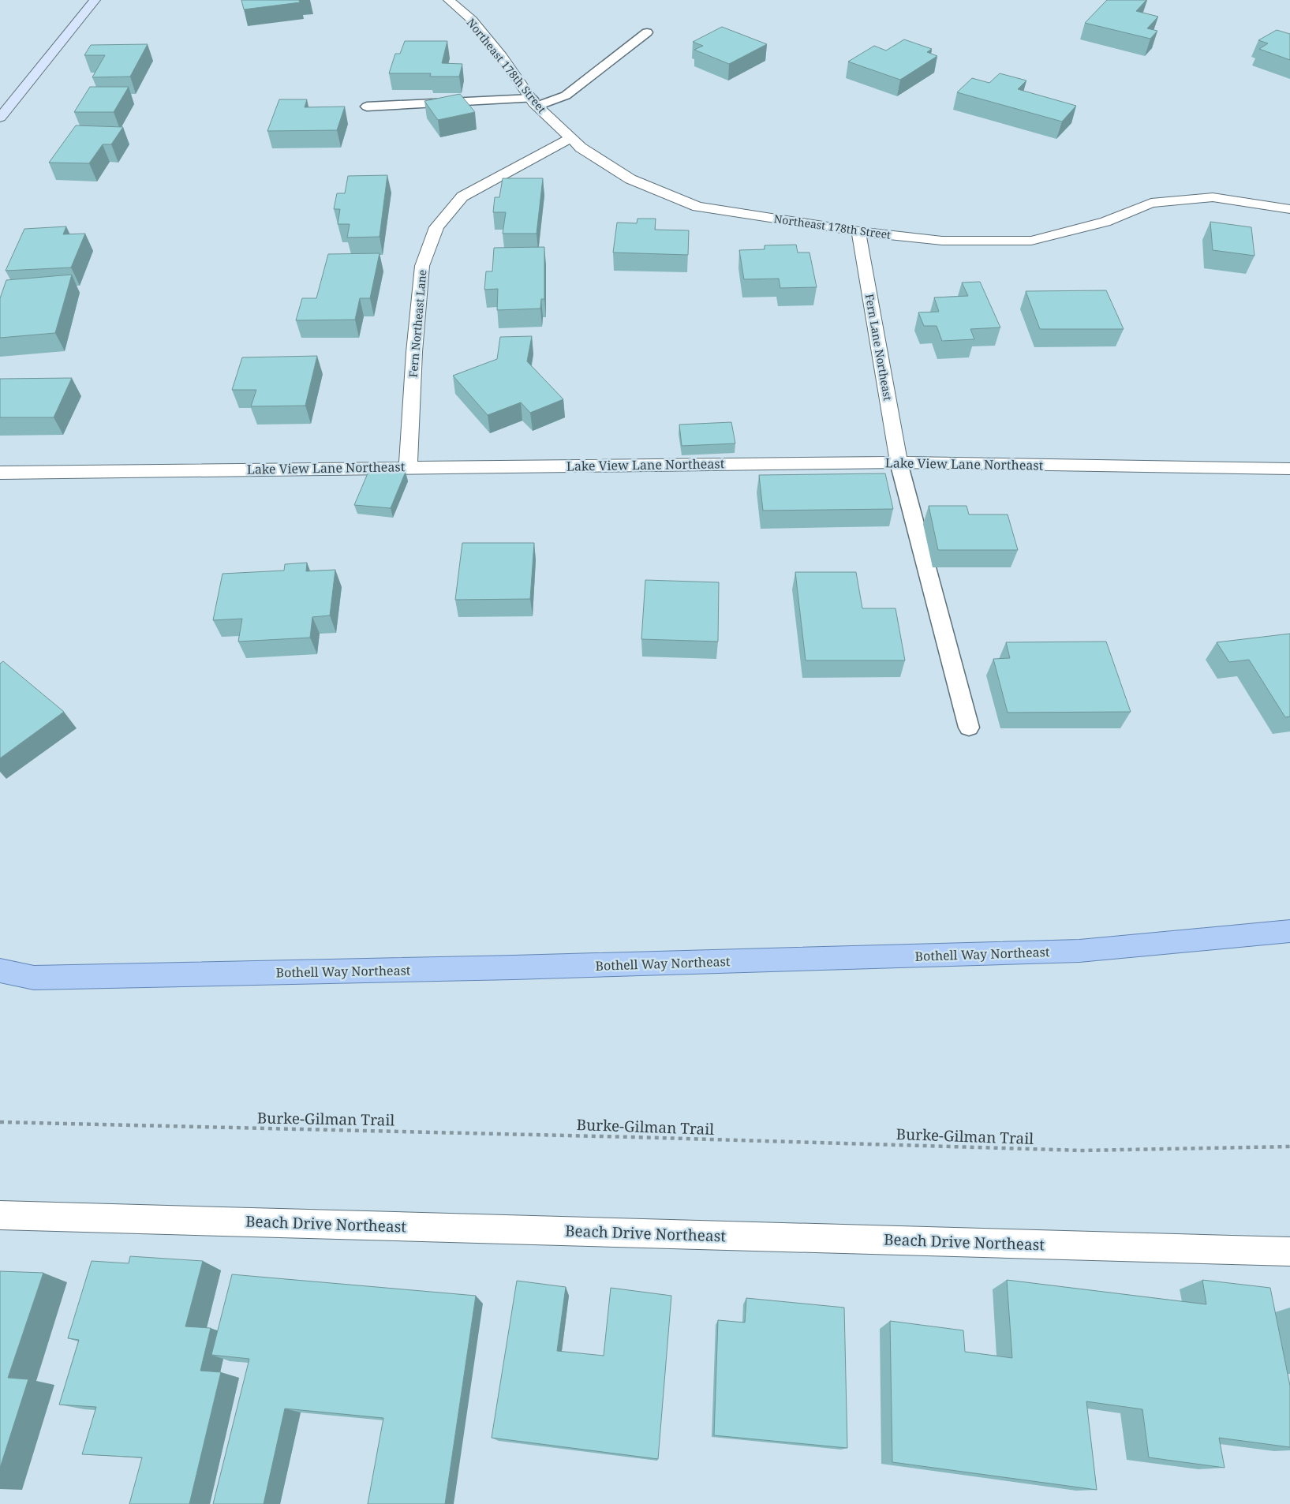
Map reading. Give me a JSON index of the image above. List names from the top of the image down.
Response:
{
  "streets": {
    "main road": ["Bothell Way Northeast"],
    "street": [
      "Northeast 178th Street",
      "Fern Northeast Lane",
      "Fern Lane Northeast",
      "Lake View Lane Northeast",
      "Beach Drive Northeast"
    ],
    "path": ["Burke-Gilman Trail"]
  },
  "crossings": [
    ["Northeast 178th Street", "Fern Northeast Lane"],
    ["Northeast 178th Street", "Fern Lane Northeast"],
    ["Fern Northeast Lane", "Lake View Lane Northeast"],
    ["Fern Lane Northeast", "Lake View Lane Northeast"]
  ]
}
